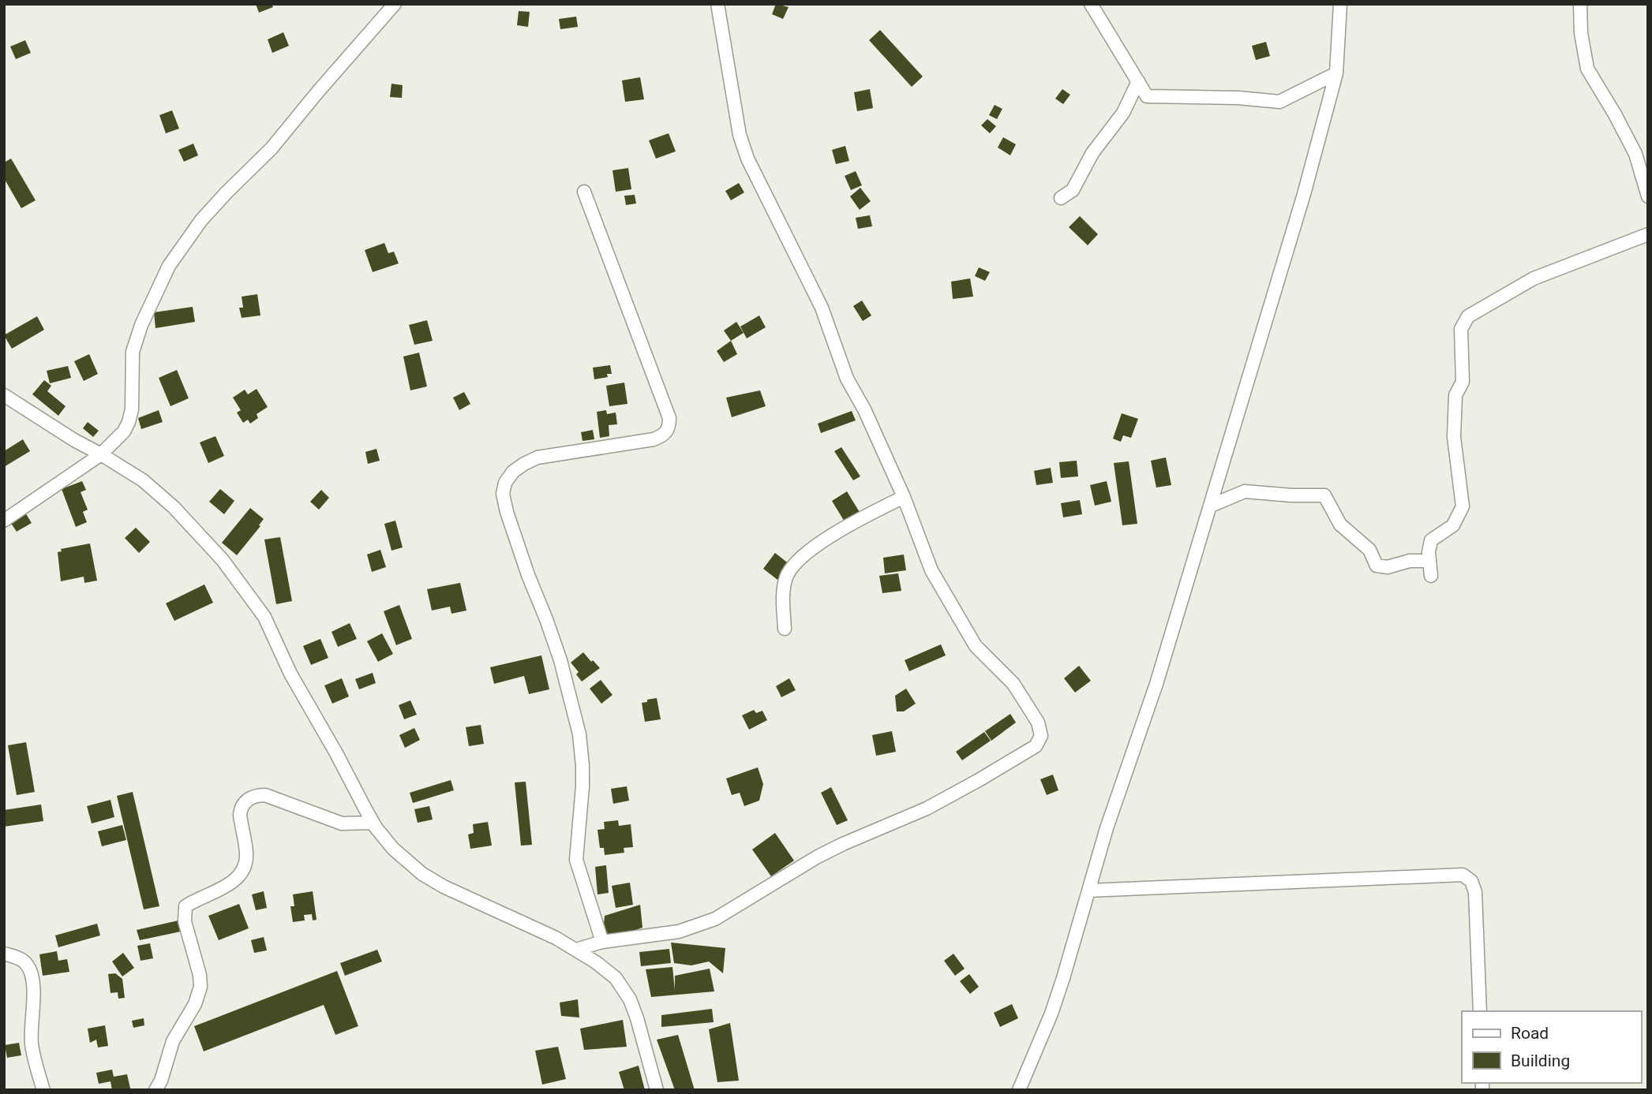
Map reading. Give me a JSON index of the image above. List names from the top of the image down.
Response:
{
  "legend": ["Road", "Building"]
}
